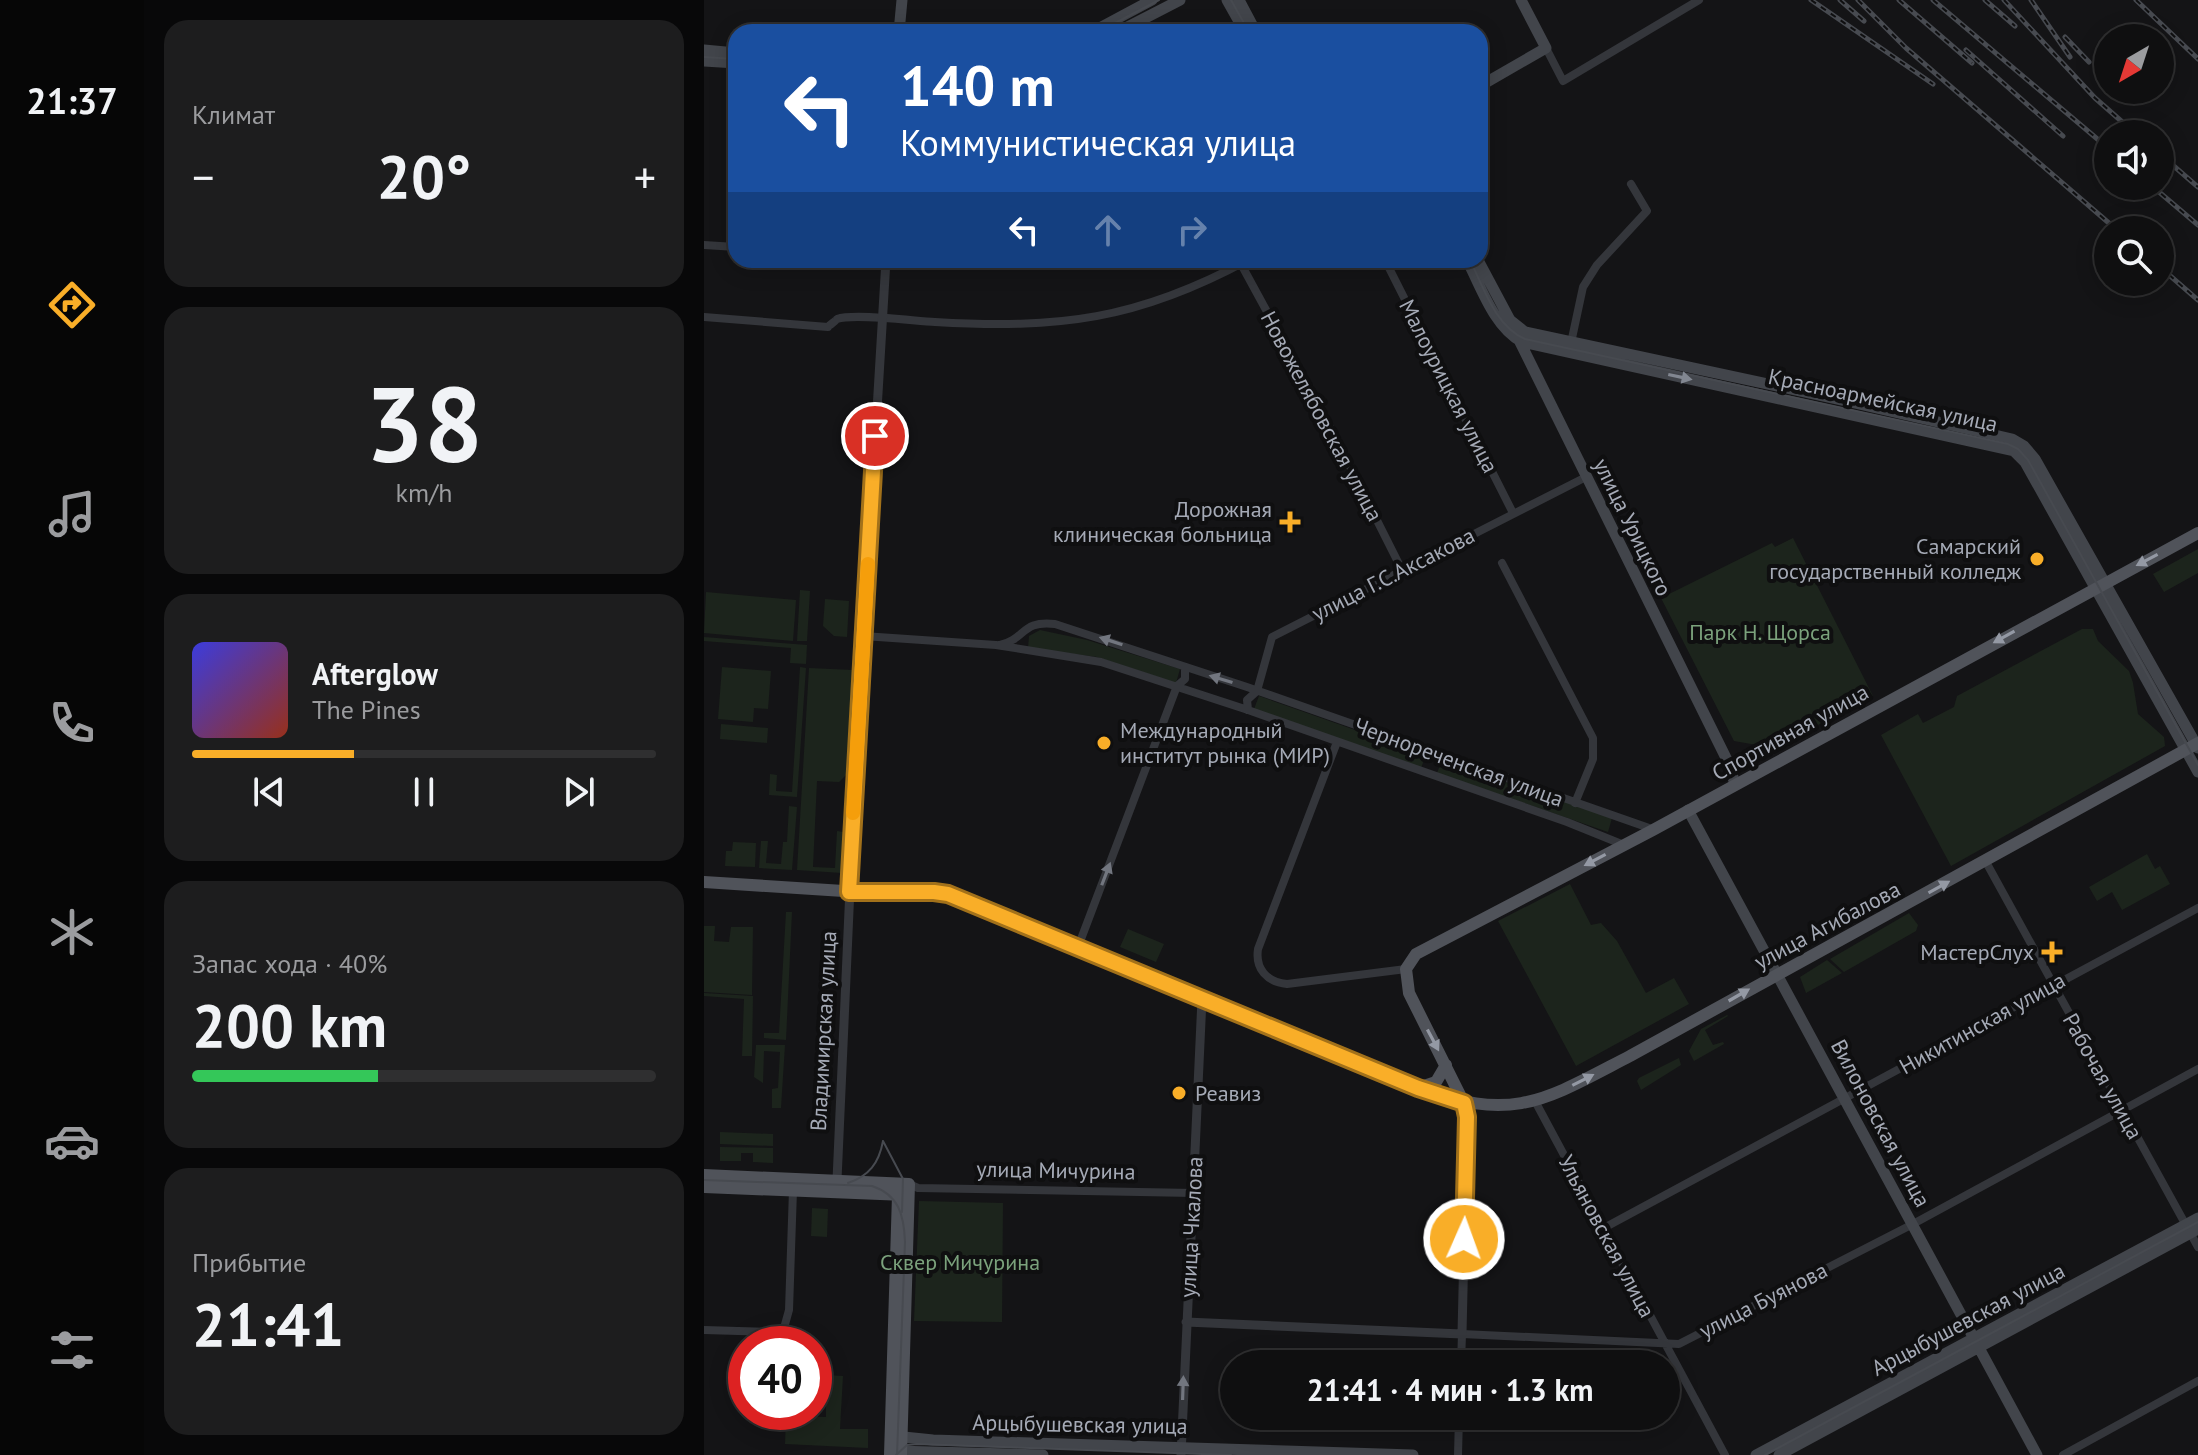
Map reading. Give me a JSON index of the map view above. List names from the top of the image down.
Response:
{
  "streets": {
    "main road": [
      "Красноармейская улица",
      "улица Урицкого",
      "Спортивная улица",
      "улица Агибалова",
      "Вилоновская улица",
      "улица Мичурина",
      "Арцыбушевская улица"
    ],
    "street": [
      "Малоурицкая улица",
      "Новожелябовская улица",
      "улица Г.С.Аксакова",
      "Чернореченская улица",
      "Никитинская улица",
      "Владимирская улица",
      "Рабочая улица",
      "улица Чкалова",
      "Ульяновская улица",
      "улица Буянова"
    ]
  },
  "crossings": [
    ["Малоурицкая улица", "улица Г.С.Аксакова"],
    ["Красноармейская улица", "Спортивная улица"],
    ["Красноармейская улица", "улица Агибалова"],
    ["Новожелябовская улица", "улица Г.С.Аксакова"],
    ["улица Урицкого", "улица Г.С.Аксакова"],
    ["улица Урицкого", "Спортивная улица"],
    ["улица Г.С.Аксакова", "Чернореченская улица"],
    ["Спортивная улица", "Чернореченская улица"],
    ["Спортивная улица", "Вилоновская улица"],
    ["Чернореченская улица", "Владимирская улица"],
    ["улица Агибалова", "Владимирская улица"],
    ["улица Агибалова", "Рабочая улица"],
    ["улица Агибалова", "Вилоновская улица"],
    ["улица Агибалова", "улица Чкалова"],
    ["улица Агибалова", "Ульяновская улица"],
    ["Никитинская улица", "Рабочая улица"],
    ["Никитинская улица", "Вилоновская улица"],
    ["Никитинская улица", "Ульяновская улица"],
    ["Владимирская улица", "улица Мичурина"],
    ["Рабочая улица", "улица Буянова"],
    ["Рабочая улица", "Арцыбушевская улица"],
    ["Вилоновская улица", "улица Буянова"],
    ["Вилоновская улица", "Арцыбушевская улица"],
    ["улица Мичурина", "улица Чкалова"],
    ["улица Чкалова", "улица Буянова"],
    ["улица Чкалова", "Арцыбушевская улица"],
    ["Ульяновская улица", "улица Буянова"]
  ],
  "one_way": ["Спортивная улица"],
  "parks": ["Парк Н. Щорса", "Сквер Мичурина"],
  "places": {
    "health": ["Дорожная клиническая больница", "МастерСлух"],
    "other": ["Самарский государственный колледж", "Международный институт рынка (МИР)", "Реавиз"]
  },
  "north": "bottom left",
  "page": {
    "tabs": "21:37",
    "tile": [
      "Климат",
      ["38", "km/h"],
      ["Запас хода · 40%", "200 km"],
      ["Прибытие", "21:41"]
    ],
    "turn": ["140 m", "Коммунистическая улица"],
    "heat": ["−", "20°", "+"],
    "song": ["Afterglow", "The Pines"],
    "limit": "40",
    "trip": "21:41 · 4 мин · 1.3 km"
  }
}
